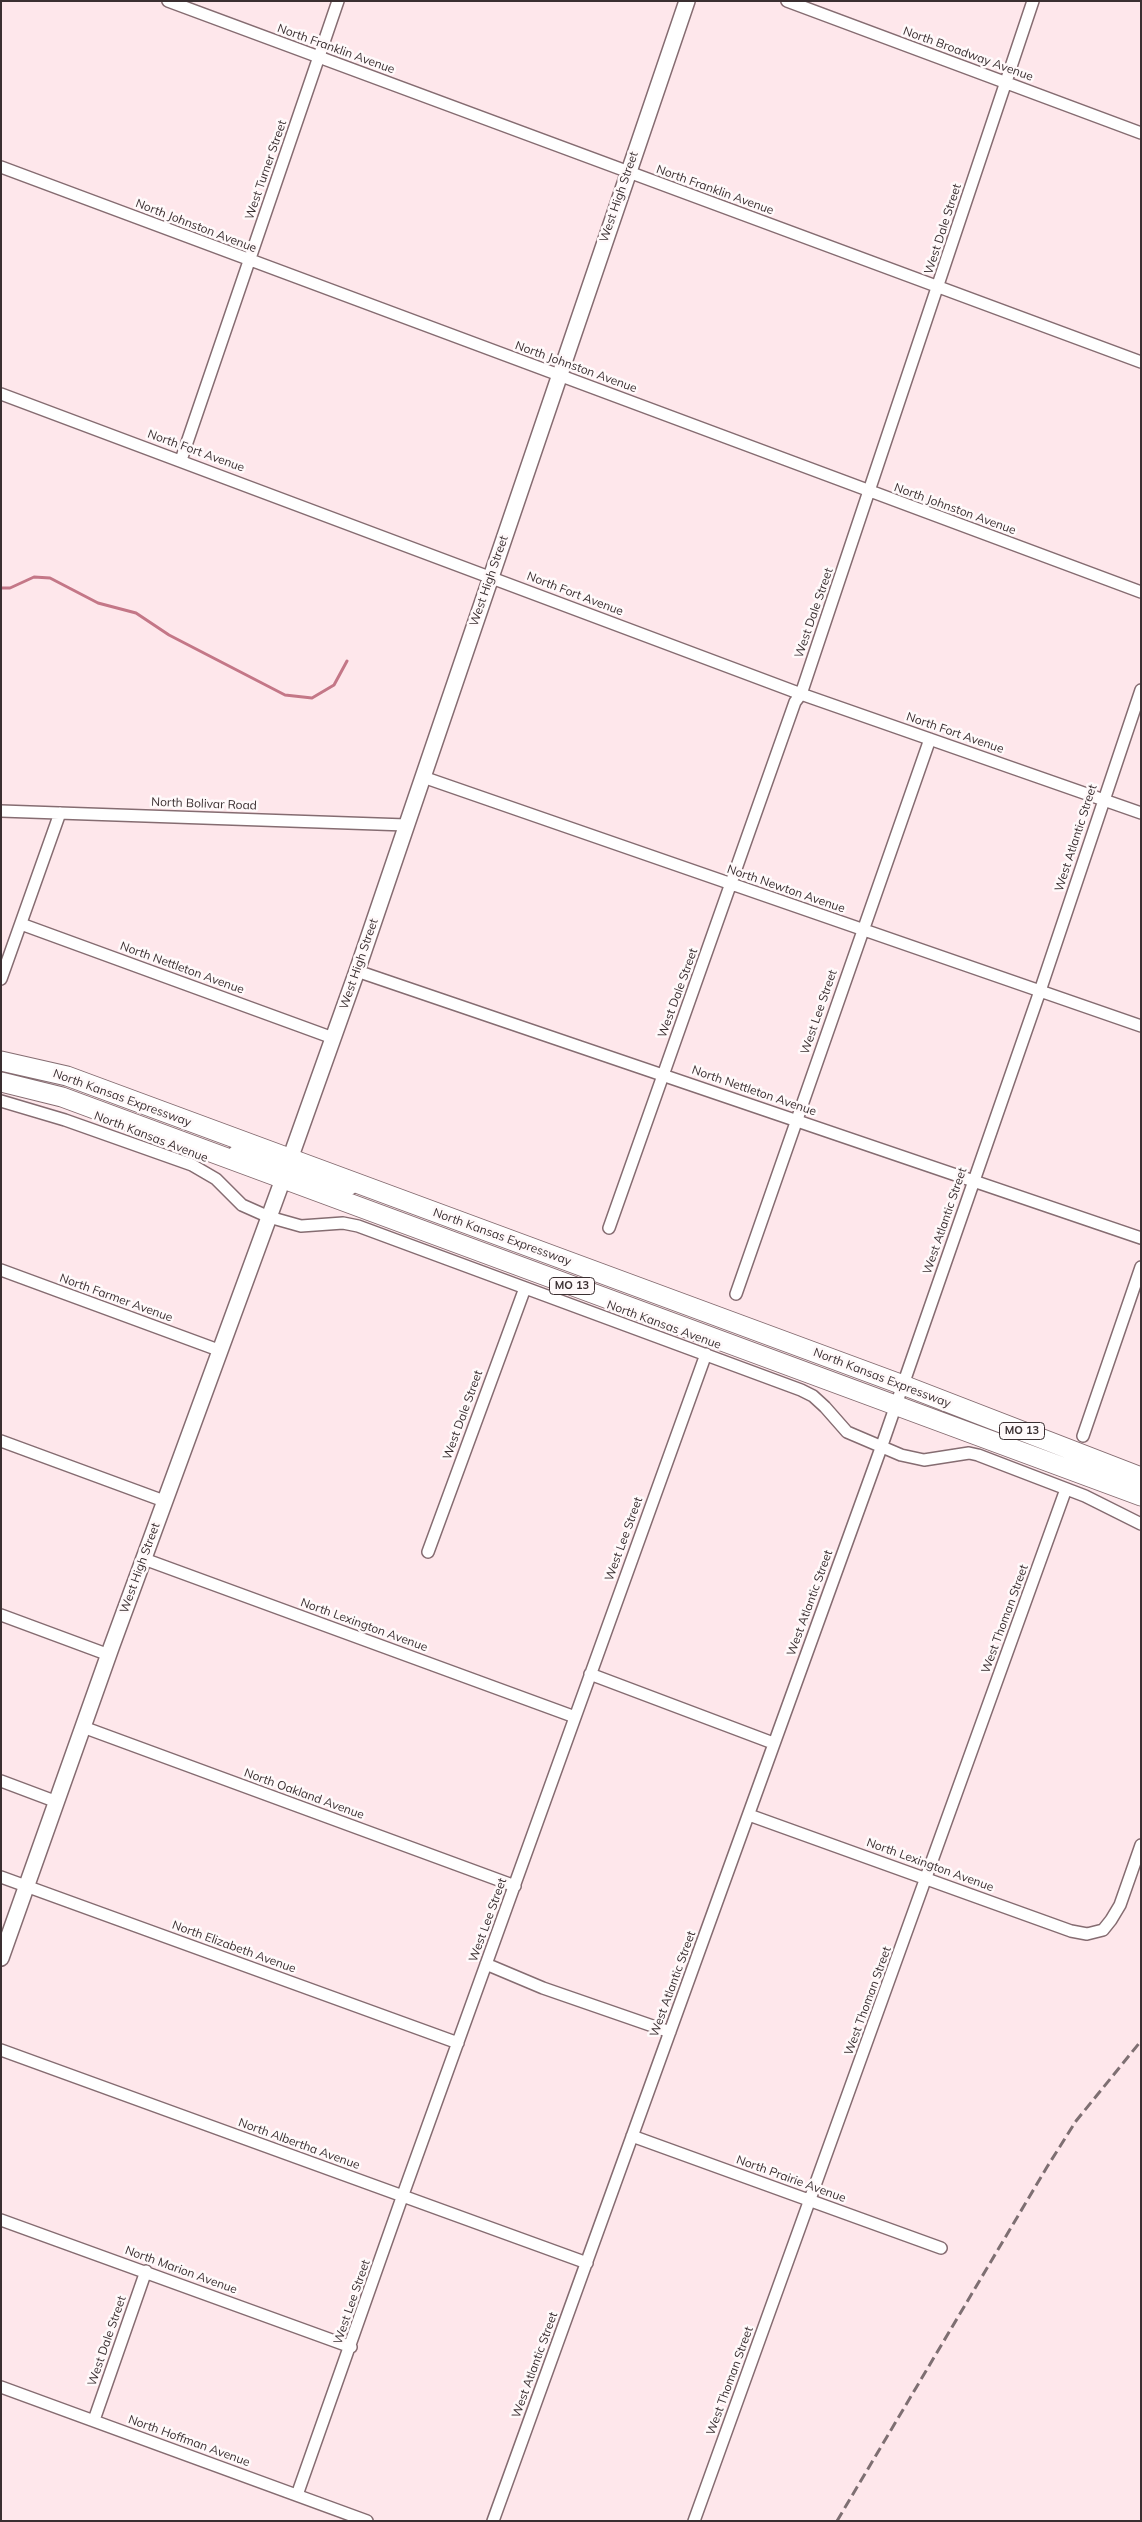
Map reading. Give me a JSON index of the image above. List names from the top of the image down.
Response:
{
  "streets": {
    "main road": ["North Kansas Expressway", "MO 13"],
    "street": [
      "North Franklin Avenue",
      "North Broadway Avenue",
      "West Turner Street",
      "West High Street",
      "North Johnston Avenue",
      "West Dale Street",
      "North Fort Avenue",
      "North Bolivar Road",
      "West Atlantic Street",
      "North Newton Avenue",
      "North Nettleton Avenue",
      "West Lee Street",
      "North Kansas Avenue",
      "North Farmer Avenue",
      "West Thoman Street",
      "North Lexington Avenue",
      "North Oakland Avenue",
      "North Elizabeth Avenue",
      "North Albertha Avenue",
      "North Prairie Avenue",
      "North Marion Avenue",
      "North Hoffman Avenue"
    ]
  },
  "crossings": [
    ["North Franklin Avenue", "West Turner Street"],
    ["North Franklin Avenue", "West High Street"],
    ["North Franklin Avenue", "West Dale Street"],
    ["North Broadway Avenue", "West Dale Street"],
    ["West Turner Street", "North Johnston Avenue"],
    ["West Turner Street", "North Fort Avenue"],
    ["West High Street", "North Johnston Avenue"],
    ["West High Street", "North Fort Avenue"],
    ["West High Street", "North Bolivar Road"],
    ["West High Street", "North Newton Avenue"],
    ["West High Street", "North Nettleton Avenue"],
    ["West High Street", "North Kansas Expressway"],
    ["West High Street", "North Kansas Avenue"],
    ["West High Street", "North Farmer Avenue"],
    ["West High Street", "North Lexington Avenue"],
    ["West High Street", "North Oakland Avenue"],
    ["West High Street", "North Elizabeth Avenue"],
    ["North Johnston Avenue", "West Dale Street"],
    ["West Dale Street", "North Fort Avenue"],
    ["West Dale Street", "North Newton Avenue"],
    ["West Dale Street", "North Nettleton Avenue"],
    ["West Dale Street", "North Kansas Avenue"],
    ["West Dale Street", "North Marion Avenue"],
    ["West Dale Street", "North Hoffman Avenue"],
    ["North Fort Avenue", "West Atlantic Street"],
    ["North Fort Avenue", "West Lee Street"],
    ["West Atlantic Street", "North Newton Avenue"],
    ["West Atlantic Street", "North Nettleton Avenue"],
    ["West Atlantic Street", "North Kansas Expressway"],
    ["West Atlantic Street", "North Kansas Avenue"],
    ["West Atlantic Street", "North Lexington Avenue"],
    ["West Atlantic Street", "North Albertha Avenue"],
    ["West Atlantic Street", "North Prairie Avenue"],
    ["North Newton Avenue", "West Lee Street"],
    ["North Nettleton Avenue", "West Lee Street"],
    ["West Lee Street", "North Kansas Avenue"],
    ["West Lee Street", "North Lexington Avenue"],
    ["West Lee Street", "North Oakland Avenue"],
    ["West Lee Street", "North Elizabeth Avenue"],
    ["West Lee Street", "North Albertha Avenue"],
    ["West Lee Street", "North Marion Avenue"],
    ["West Lee Street", "North Hoffman Avenue"],
    ["North Kansas Avenue", "West Thoman Street"],
    ["West Thoman Street", "North Lexington Avenue"],
    ["West Thoman Street", "North Prairie Avenue"]
  ]
}
